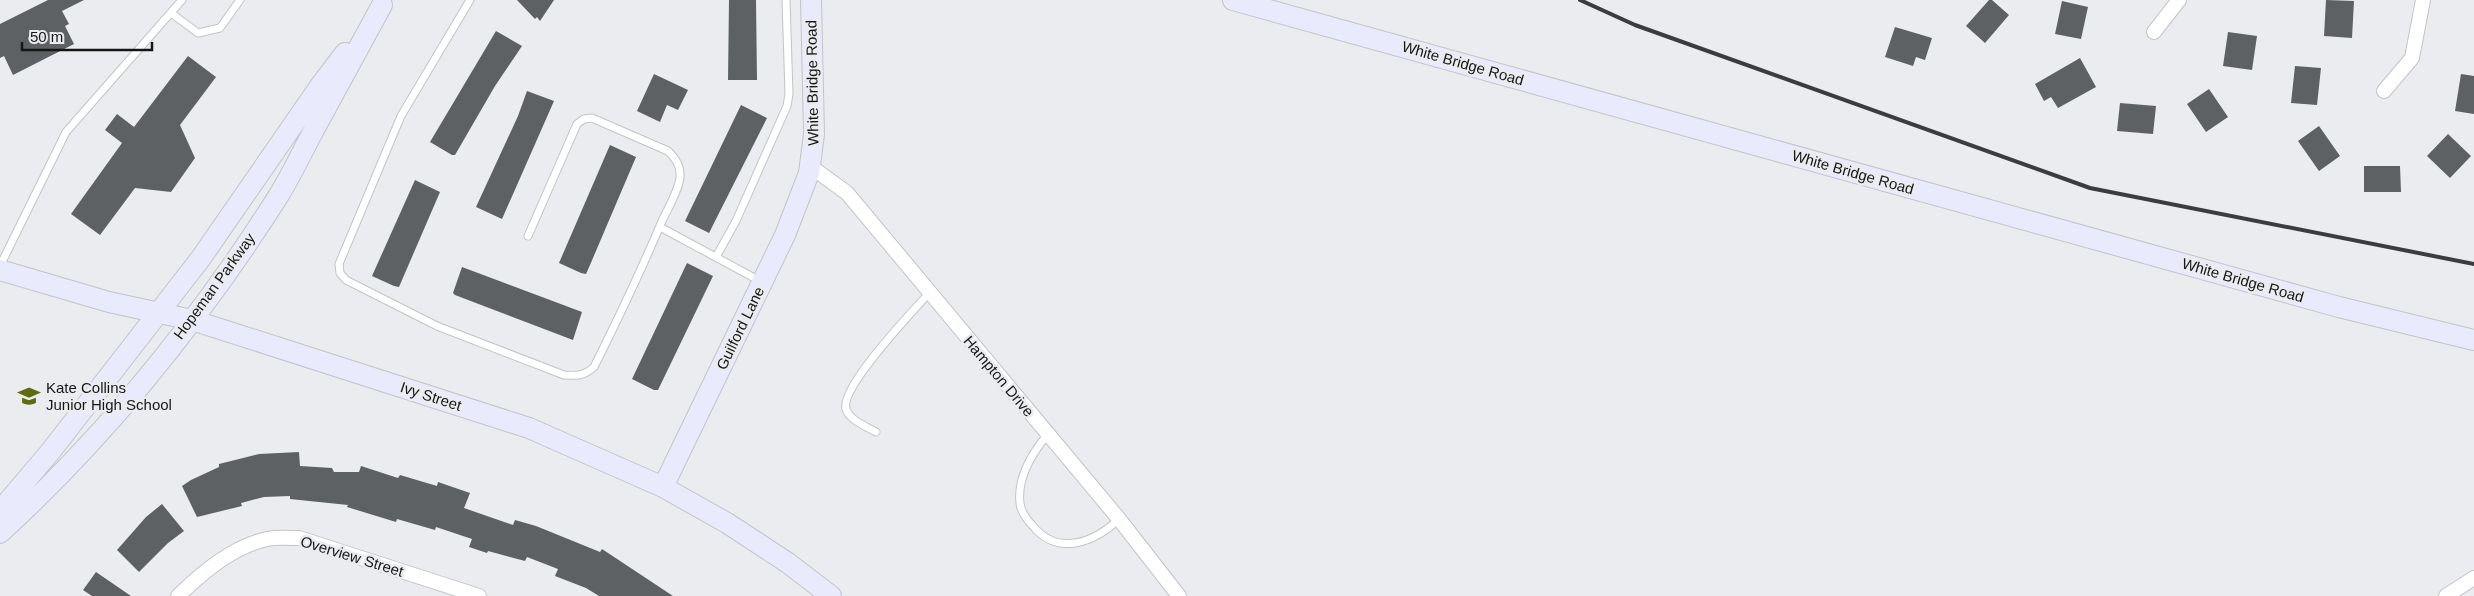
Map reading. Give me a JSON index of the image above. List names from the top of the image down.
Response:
{
  "streets": {
    "main road": [
      "White Bridge Road",
      "Hopeman Parkway",
      "Guilford Lane",
      "Ivy Street"
    ],
    "street": ["Hampton Drive", "Overview Street"]
  },
  "crossings": [
    ["White Bridge Road", "Guilford Lane"],
    ["White Bridge Road", "Hampton Drive"],
    ["Hopeman Parkway", "Ivy Street"],
    ["Guilford Lane", "Hampton Drive"],
    ["Guilford Lane", "Ivy Street"]
  ],
  "places": {
    "school or university": ["Kate Collins Junior High School"]
  },
  "scale_bar": "50 m"
}
